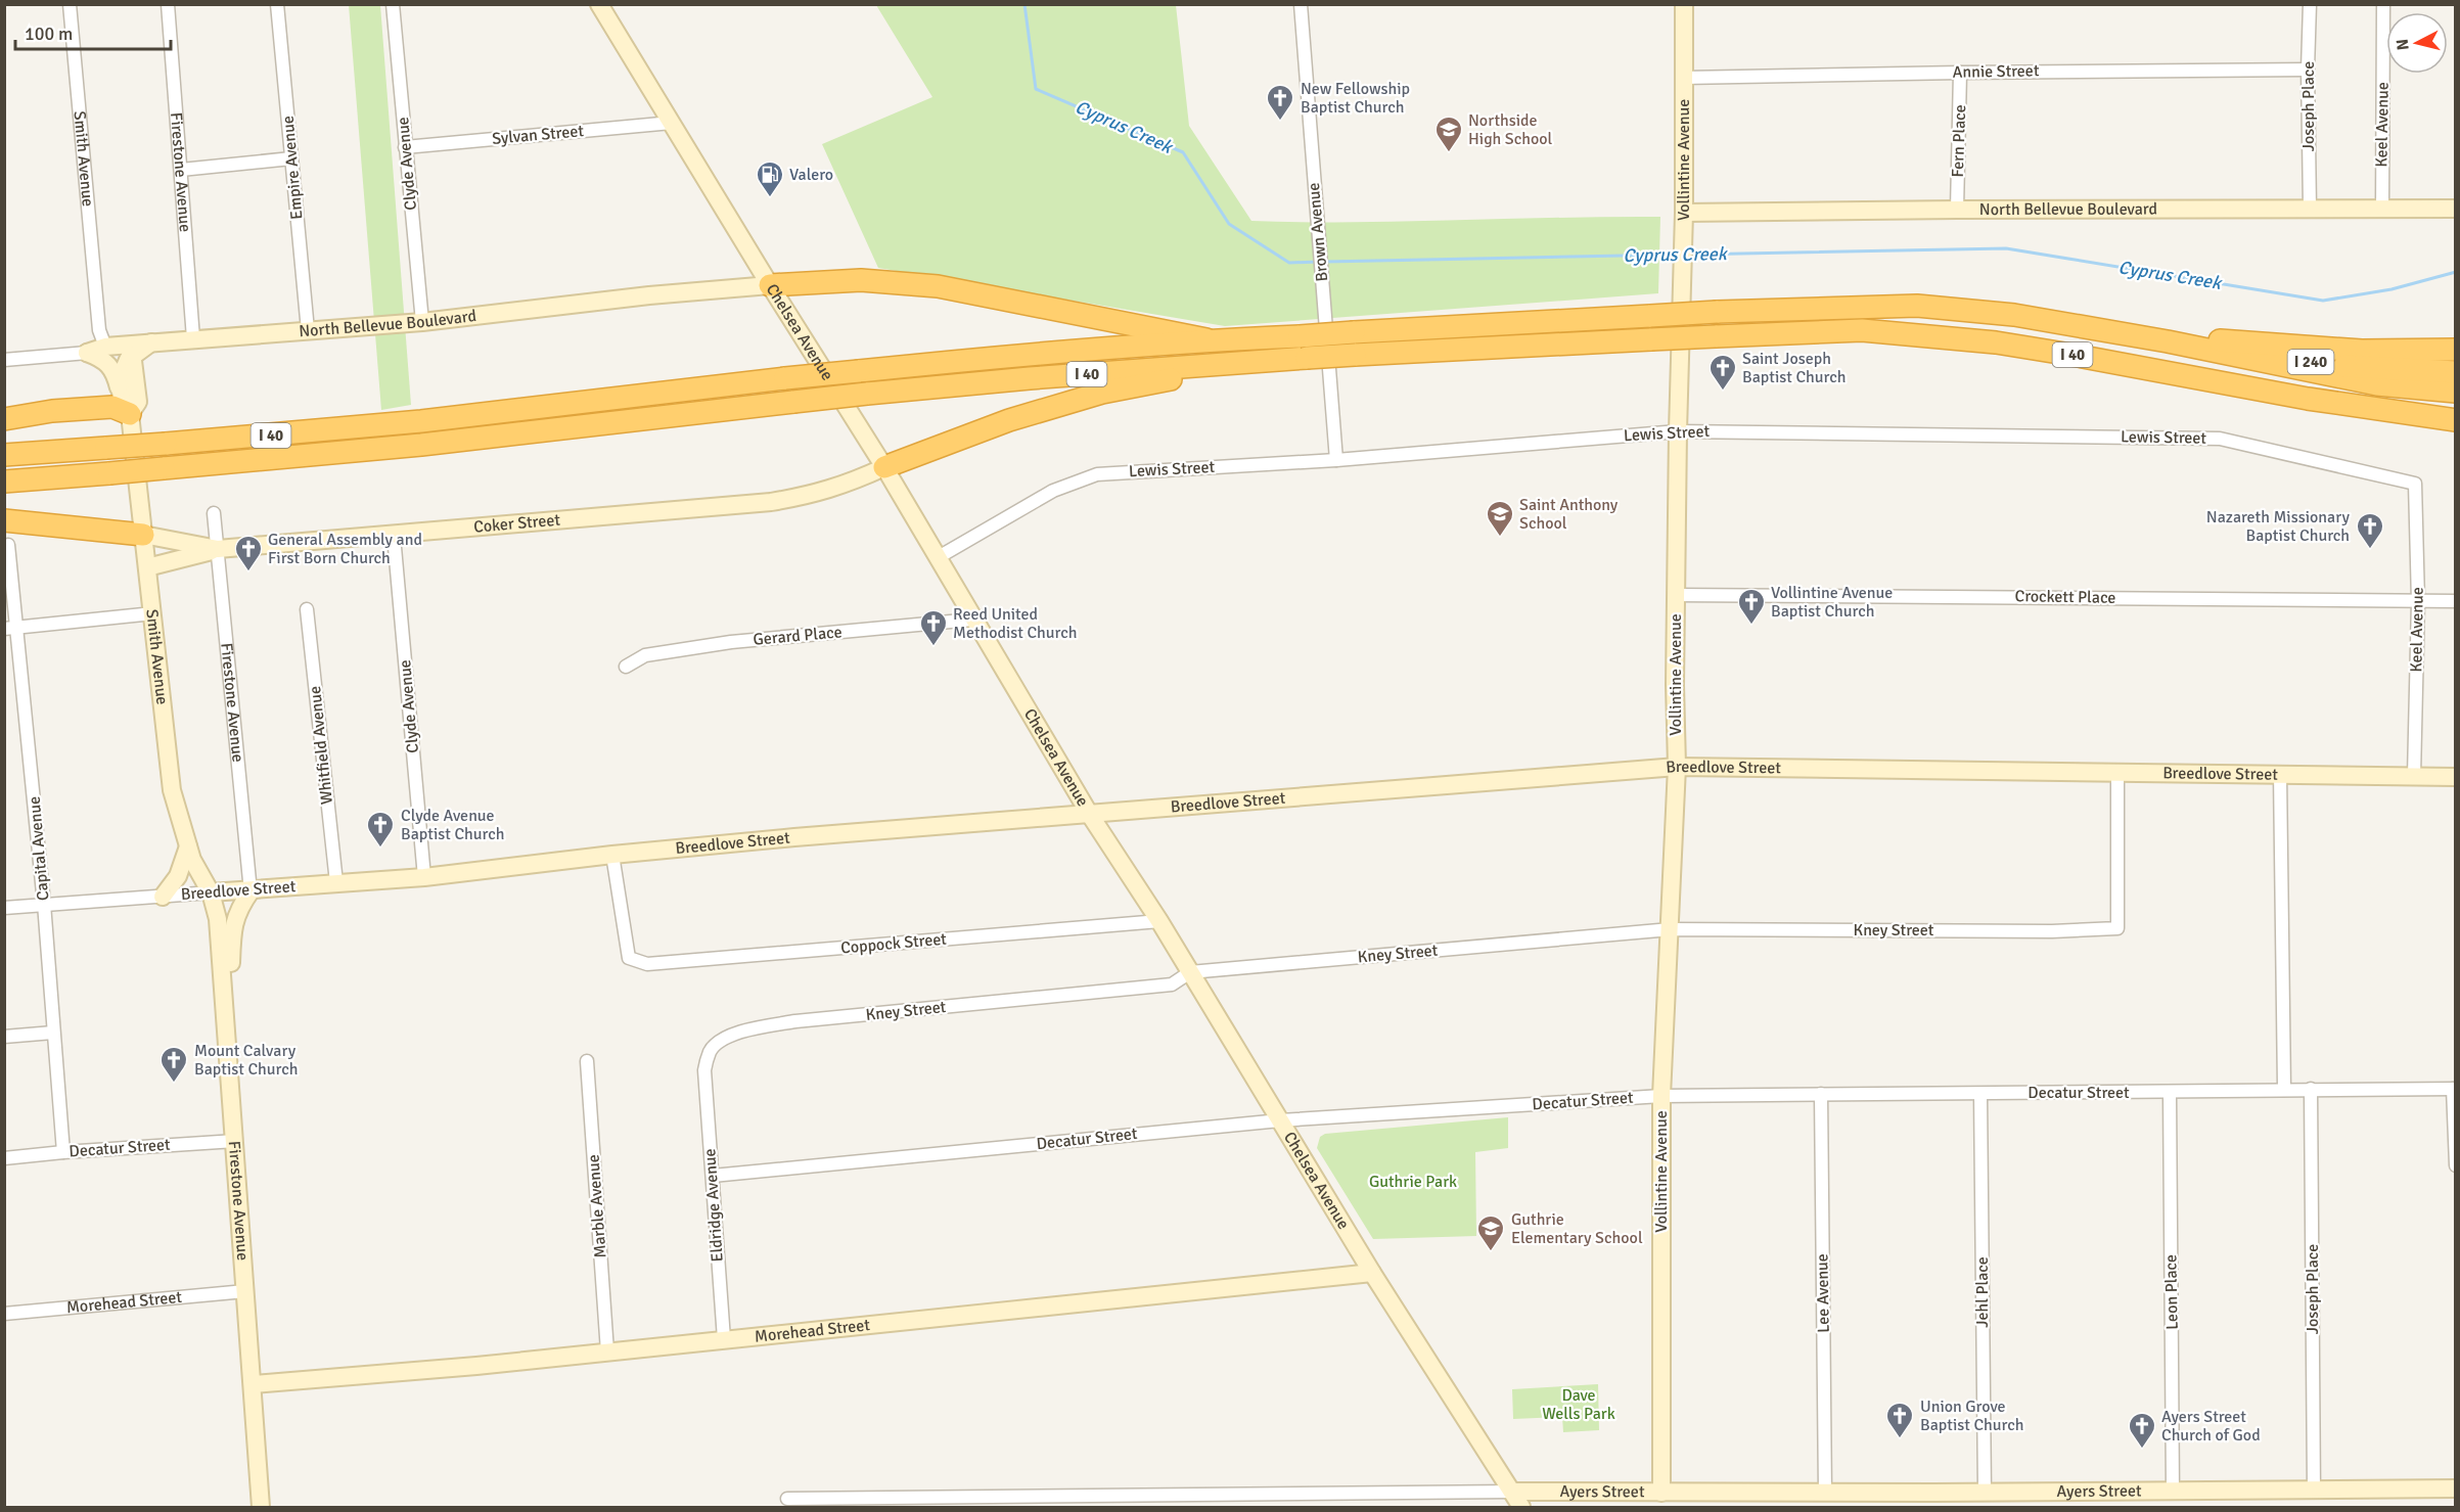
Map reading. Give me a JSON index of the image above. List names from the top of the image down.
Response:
{
  "streets": {
    "highway": ["I 40", "I 240"],
    "street": [
      "Annie Street",
      "Joseph Place",
      "Keel Avenue",
      "Sylvan Street",
      "Fern Place",
      "Smith Avenue",
      "Vollintine Avenue",
      "Clyde Avenue",
      "Empire Avenue",
      "Firestone Avenue",
      "North Bellevue Boulevard",
      "Brown Avenue",
      "Chelsea Avenue",
      "Lewis Street",
      "Coker Street",
      "Crockett Place",
      "Gerard Place",
      "Whitfield Avenue",
      "Breedlove Street",
      "Capital Avenue",
      "Kney Street",
      "Coppock Street",
      "Decatur Street",
      "Eldridge Avenue",
      "Marble Avenue",
      "Jehl Place",
      "Leon Place",
      "Lee Avenue",
      "Morehead Street",
      "Ayers Street"
    ]
  },
  "crossings": [
    ["Annie Street", "Joseph Place"],
    ["Annie Street", "Fern Place"],
    ["Annie Street", "Vollintine Avenue"],
    ["Joseph Place", "North Bellevue Boulevard"],
    ["Joseph Place", "Decatur Street"],
    ["Joseph Place", "Ayers Street"],
    ["Keel Avenue", "North Bellevue Boulevard"],
    ["Keel Avenue", "Lewis Street"],
    ["Keel Avenue", "Crockett Place"],
    ["Keel Avenue", "Breedlove Street"],
    ["Sylvan Street", "Clyde Avenue"],
    ["Sylvan Street", "Chelsea Avenue"],
    ["Fern Place", "North Bellevue Boulevard"],
    ["Smith Avenue", "Firestone Avenue"],
    ["Smith Avenue", "North Bellevue Boulevard"],
    ["Smith Avenue", "Coker Street"],
    ["Smith Avenue", "Breedlove Street"],
    ["Vollintine Avenue", "North Bellevue Boulevard"],
    ["Vollintine Avenue", "Lewis Street"],
    ["Vollintine Avenue", "Crockett Place"],
    ["Vollintine Avenue", "Breedlove Street"],
    ["Vollintine Avenue", "Kney Street"],
    ["Vollintine Avenue", "Decatur Street"],
    ["Vollintine Avenue", "Ayers Street"],
    ["Clyde Avenue", "North Bellevue Boulevard"],
    ["Clyde Avenue", "Coker Street"],
    ["Clyde Avenue", "Breedlove Street"],
    ["Empire Avenue", "North Bellevue Boulevard"],
    ["Firestone Avenue", "North Bellevue Boulevard"],
    ["Firestone Avenue", "Coker Street"],
    ["Firestone Avenue", "Breedlove Street"],
    ["Firestone Avenue", "Decatur Street"],
    ["Firestone Avenue", "Morehead Street"],
    ["North Bellevue Boulevard", "Chelsea Avenue"],
    ["Brown Avenue", "Lewis Street"],
    ["Chelsea Avenue", "Lewis Street"],
    ["Chelsea Avenue", "Coker Street"],
    ["Chelsea Avenue", "Gerard Place"],
    ["Chelsea Avenue", "Breedlove Street"],
    ["Chelsea Avenue", "Kney Street"],
    ["Chelsea Avenue", "Coppock Street"],
    ["Chelsea Avenue", "Decatur Street"],
    ["Chelsea Avenue", "Morehead Street"],
    ["Chelsea Avenue", "Ayers Street"],
    ["I 40", "I 240"],
    ["Whitfield Avenue", "Breedlove Street"],
    ["Breedlove Street", "Capital Avenue"],
    ["Breedlove Street", "Kney Street"],
    ["Breedlove Street", "Coppock Street"],
    ["Capital Avenue", "Decatur Street"],
    ["Kney Street", "Eldridge Avenue"],
    ["Decatur Street", "Eldridge Avenue"],
    ["Decatur Street", "Jehl Place"],
    ["Decatur Street", "Leon Place"],
    ["Decatur Street", "Lee Avenue"],
    ["Eldridge Avenue", "Morehead Street"],
    ["Marble Avenue", "Morehead Street"],
    ["Jehl Place", "Ayers Street"],
    ["Leon Place", "Ayers Street"],
    ["Lee Avenue", "Ayers Street"]
  ],
  "water": ["Cyprus Creek"],
  "parks": ["Guthrie Park", "Dave Wells Park"],
  "places": {
    "church": [
      "New Fellowship Baptist Church",
      "Saint Joseph Baptist Church",
      "Nazareth Missionary Baptist Church",
      "General Assembly and First Born Church",
      "Vollintine Avenue Baptist Church",
      "Reed United Methodist Church",
      "Clyde Avenue Baptist Church",
      "Mount Calvary Baptist Church",
      "Union Grove Baptist Church",
      "Ayers Street Church of God"
    ],
    "school or university": ["Northside High School", "Saint Anthony School", "Guthrie Elementary School"],
    "fuel station": ["Valero"]
  },
  "scale_bar": "100 m",
  "north": "left"
}
